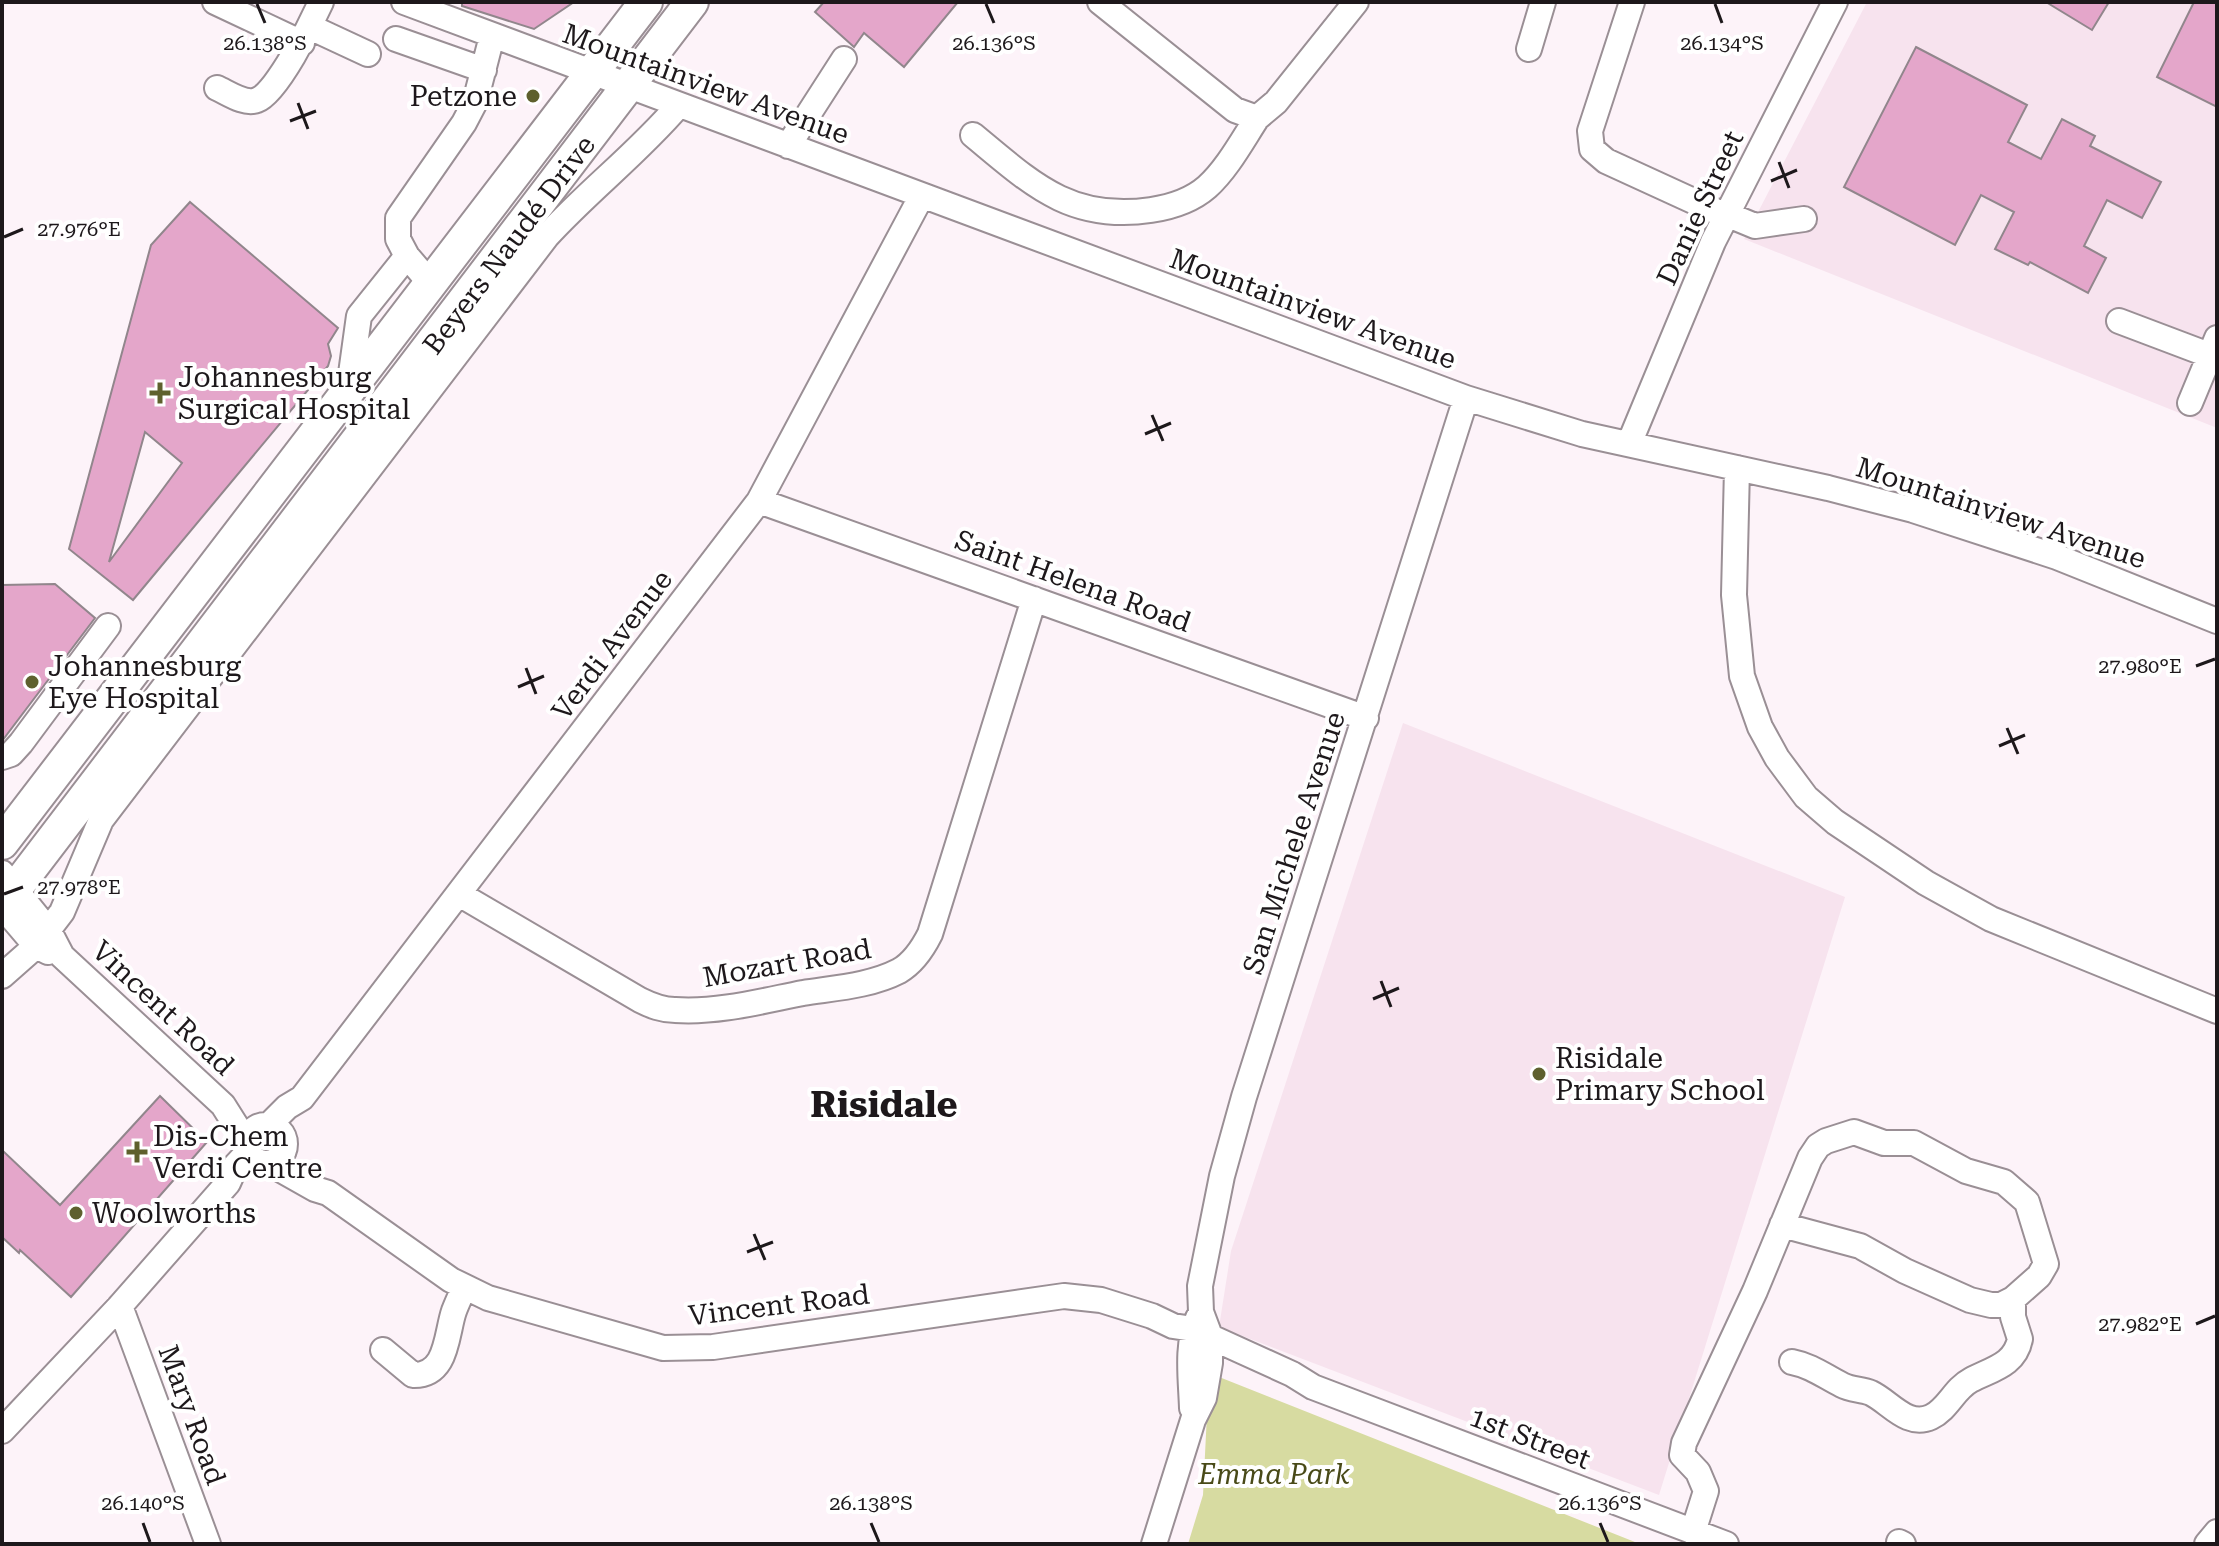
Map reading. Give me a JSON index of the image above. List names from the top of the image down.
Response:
{
  "streets": {
    "main road": ["Beyers Naudé Drive"],
    "street": [
      "Mountainview Avenue",
      "Danie Street",
      "Saint Helena Road",
      "Verdi Avenue",
      "San Michele Avenue",
      "Mozart Road",
      "Vincent Road",
      "Mary Road",
      "1st Street"
    ]
  },
  "crossings": [
    ["Mountainview Avenue", "Danie Street"],
    ["Mountainview Avenue", "Beyers Naudé Drive"],
    ["Mountainview Avenue", "Verdi Avenue"],
    ["Mountainview Avenue", "San Michele Avenue"],
    ["Beyers Naudé Drive", "Vincent Road"],
    ["Saint Helena Road", "Verdi Avenue"],
    ["Saint Helena Road", "San Michele Avenue"],
    ["Saint Helena Road", "Mozart Road"],
    ["Verdi Avenue", "Mozart Road"],
    ["Verdi Avenue", "Vincent Road"],
    ["Verdi Avenue", "Mary Road"],
    ["San Michele Avenue", "Vincent Road"],
    ["San Michele Avenue", "1st Street"],
    ["Vincent Road", "1st Street"]
  ],
  "districts": ["Risidale"],
  "parks": ["Emma Park"],
  "places": {
    "other": [
      "Petzone",
      "Johannesburg Eye Hospital",
      "Risidale Primary School",
      "Woolworths"
    ],
    "health": ["Johannesburg Surgical Hospital", "Dis-Chem Verdi Centre"]
  },
  "coordinates": [
    "26.138°S",
    "26.136°S",
    "26.134°S",
    "27.976°E",
    "27.980°E",
    "27.978°E",
    "27.982°E",
    "26.140°S"
  ]
}
